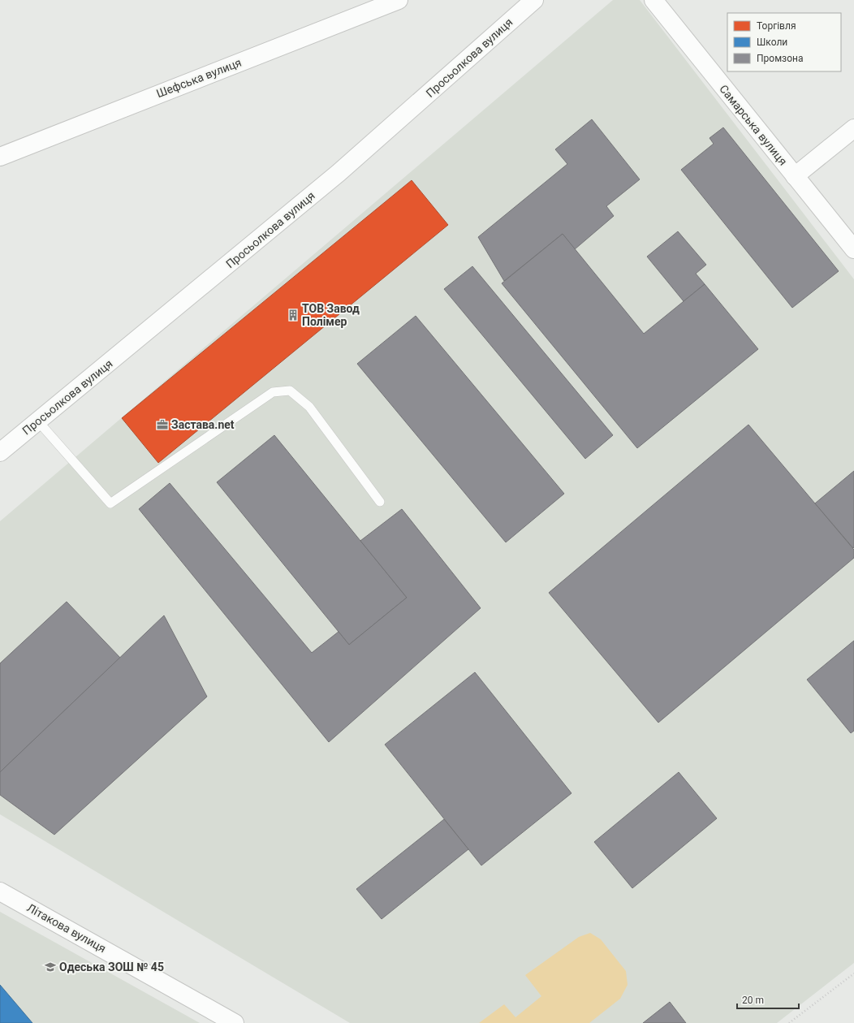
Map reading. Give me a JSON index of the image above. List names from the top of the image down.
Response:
{
  "streets": {
    "street": [
      "Просьолкова вулиця",
      "Шефська вулиця",
      "Самарська вулиця",
      "Літакова вулиця"
    ]
  },
  "places": {
    "building": ["ТОВ Завод Полімер"],
    "office": ["Застава.net"],
    "school or university": ["Одеська ЗОШ № 45"]
  },
  "legend": ["Торгівля", "Школи", "Промзона"],
  "scale_bar": "20 m"
}
